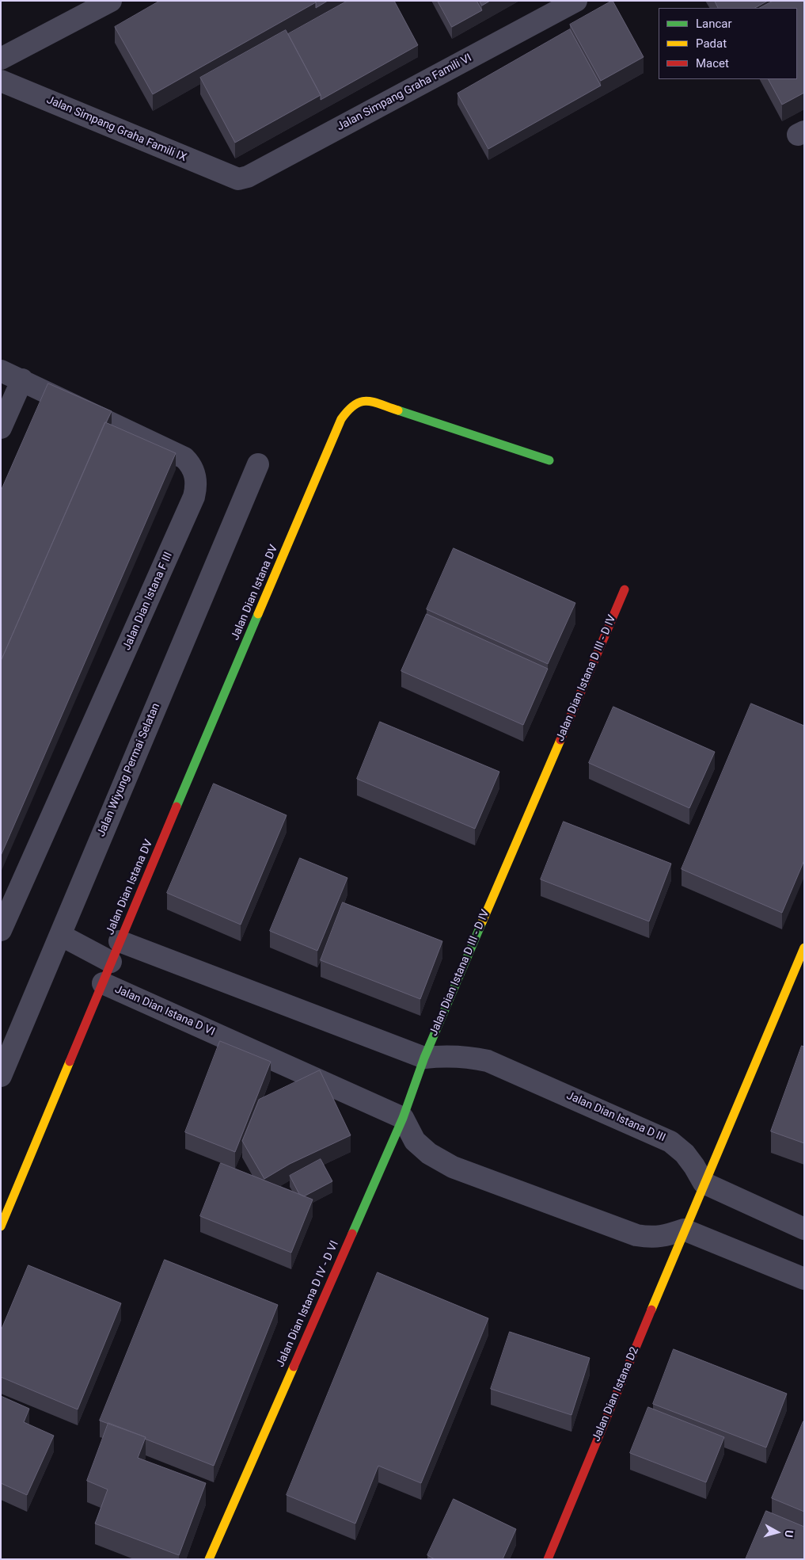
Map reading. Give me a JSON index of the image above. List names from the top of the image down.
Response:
{
  "streets": {
    "street": [
      "Jalan Simpang Graha Famili VI",
      "Jalan Simpang Graha Famili IX",
      "Jalan Dian Istana DV",
      "Jalan Dian Istana F III",
      "Jalan Dian Istana D III - D IV",
      "Jalan Wiyung Permai Selatan",
      "Jalan Dian Istana D VI",
      "Jalan Dian Istana D III",
      "Jalan Dian Istana D IV - D VI",
      "Jalan Dian Istana D2"
    ]
  },
  "crossings": [
    ["Jalan Simpang Graha Famili VI", "Jalan Simpang Graha Famili IX"],
    ["Jalan Dian Istana DV", "Jalan Dian Istana D VI"],
    ["Jalan Dian Istana D III - D IV", "Jalan Dian Istana D III"],
    ["Jalan Dian Istana D III - D IV", "Jalan Dian Istana D IV - D VI"],
    ["Jalan Dian Istana D VI", "Jalan Dian Istana D IV - D VI"],
    ["Jalan Dian Istana D III", "Jalan Dian Istana D IV - D VI"],
    ["Jalan Dian Istana D III", "Jalan Dian Istana D2"]
  ],
  "legend": ["Lancar", "Padat", "Macet"],
  "north": "right"
}
